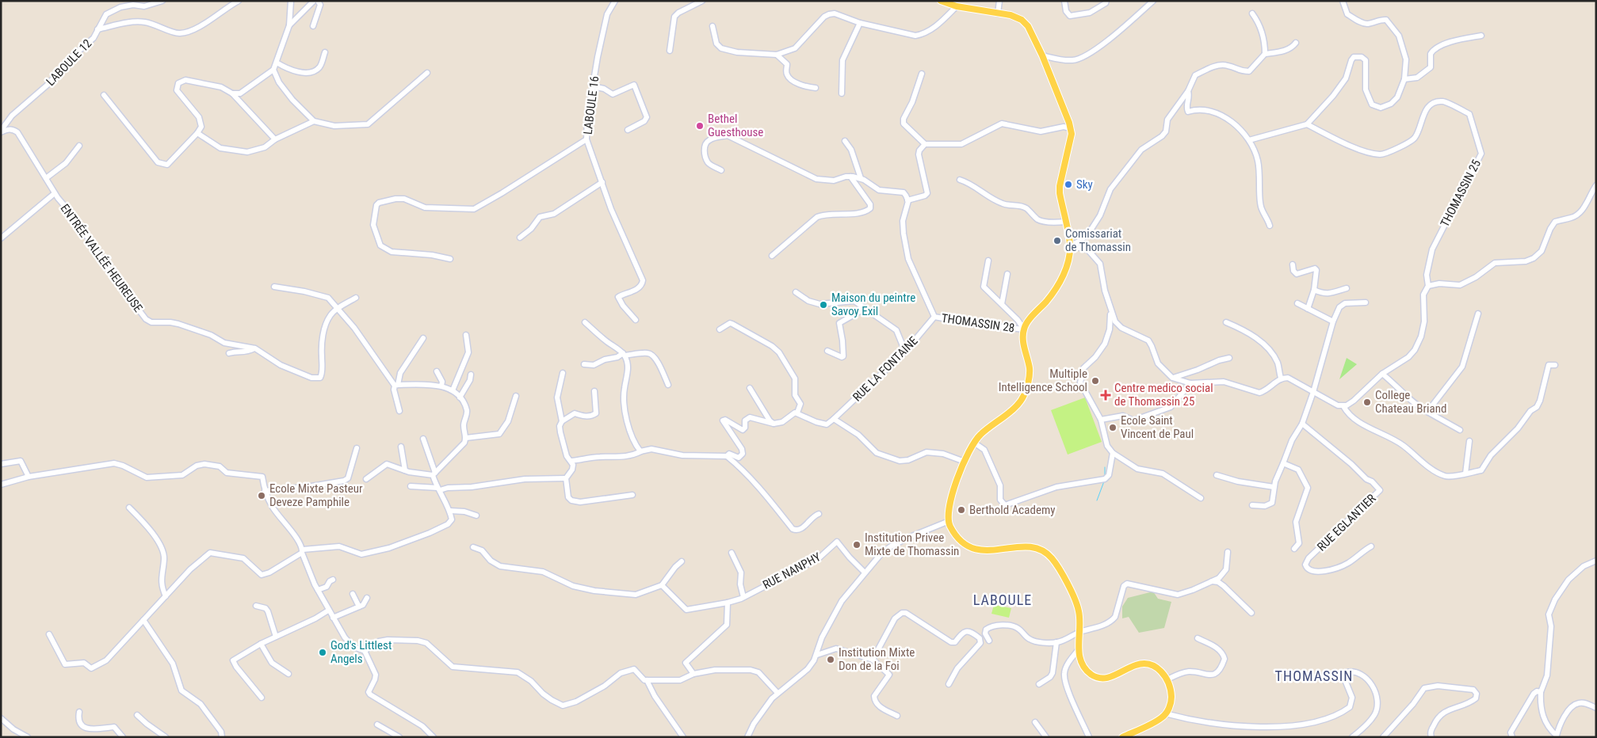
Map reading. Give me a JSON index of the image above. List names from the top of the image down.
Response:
{
  "streets": {
    "street": [
      "LABOULE 12",
      "LABOULE 16",
      "THOMASSIN 25",
      "ENTRÉE VALLÉE HEUREUSE",
      "THOMASSIN 28",
      "RUE LA FONTAINE",
      "RUE EGLANTIER",
      "RUE NANPHY"
    ]
  },
  "crossings": [
    ["LABOULE 12", "ENTRÉE VALLÉE HEUREUSE"],
    ["THOMASSIN 28", "RUE LA FONTAINE"]
  ],
  "districts": ["LABOULE", "THOMASSIN"],
  "places": {
    "other": [
      "Bethel Guesthouse",
      "Sky",
      "Comissariat de Thomassin",
      "Maison du peintre Savoy Exil",
      "Multiple Intelligence School",
      "College Chateau Briand",
      "Ecole Saint Vincent de Paul",
      "Ecole Mixte Pasteur Deveze Pamphile",
      "Berthold Academy",
      "Institution Privee Mixte de Thomassin",
      "God's Littlest Angels",
      "Institution Mixte Don de la Foi"
    ],
    "health": ["Centre medico social de Thomassin 25"]
  }
}
